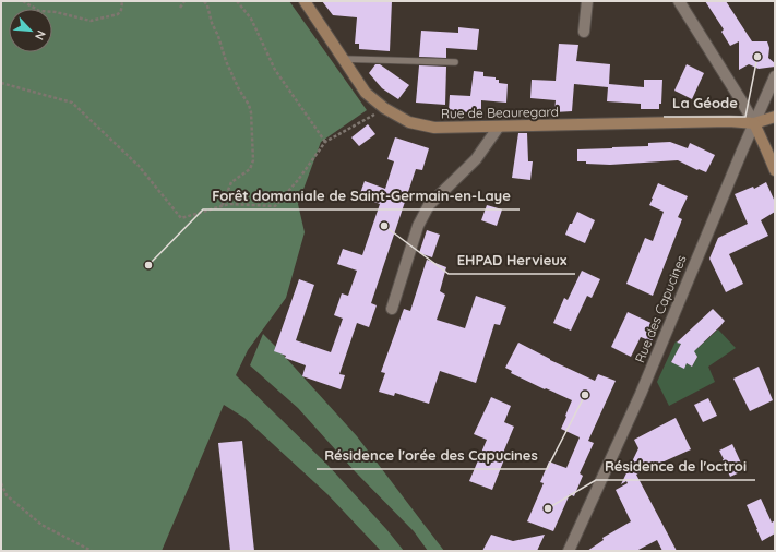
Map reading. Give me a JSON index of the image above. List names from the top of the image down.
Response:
{
  "streets": {
    "street": ["Rue de Beauregard", "Rue des Capucines"]
  },
  "crossings": [
    ["Rue de Beauregard", "Rue des Capucines"]
  ],
  "places": [
    "La Géode",
    "EHPAD Hervieux",
    "Forêt domaniale de Saint-Germain-en-Laye",
    "Résidence l'orée des Capucines",
    "Résidence de l'octroi"
  ],
  "north": "bottom right"
}
